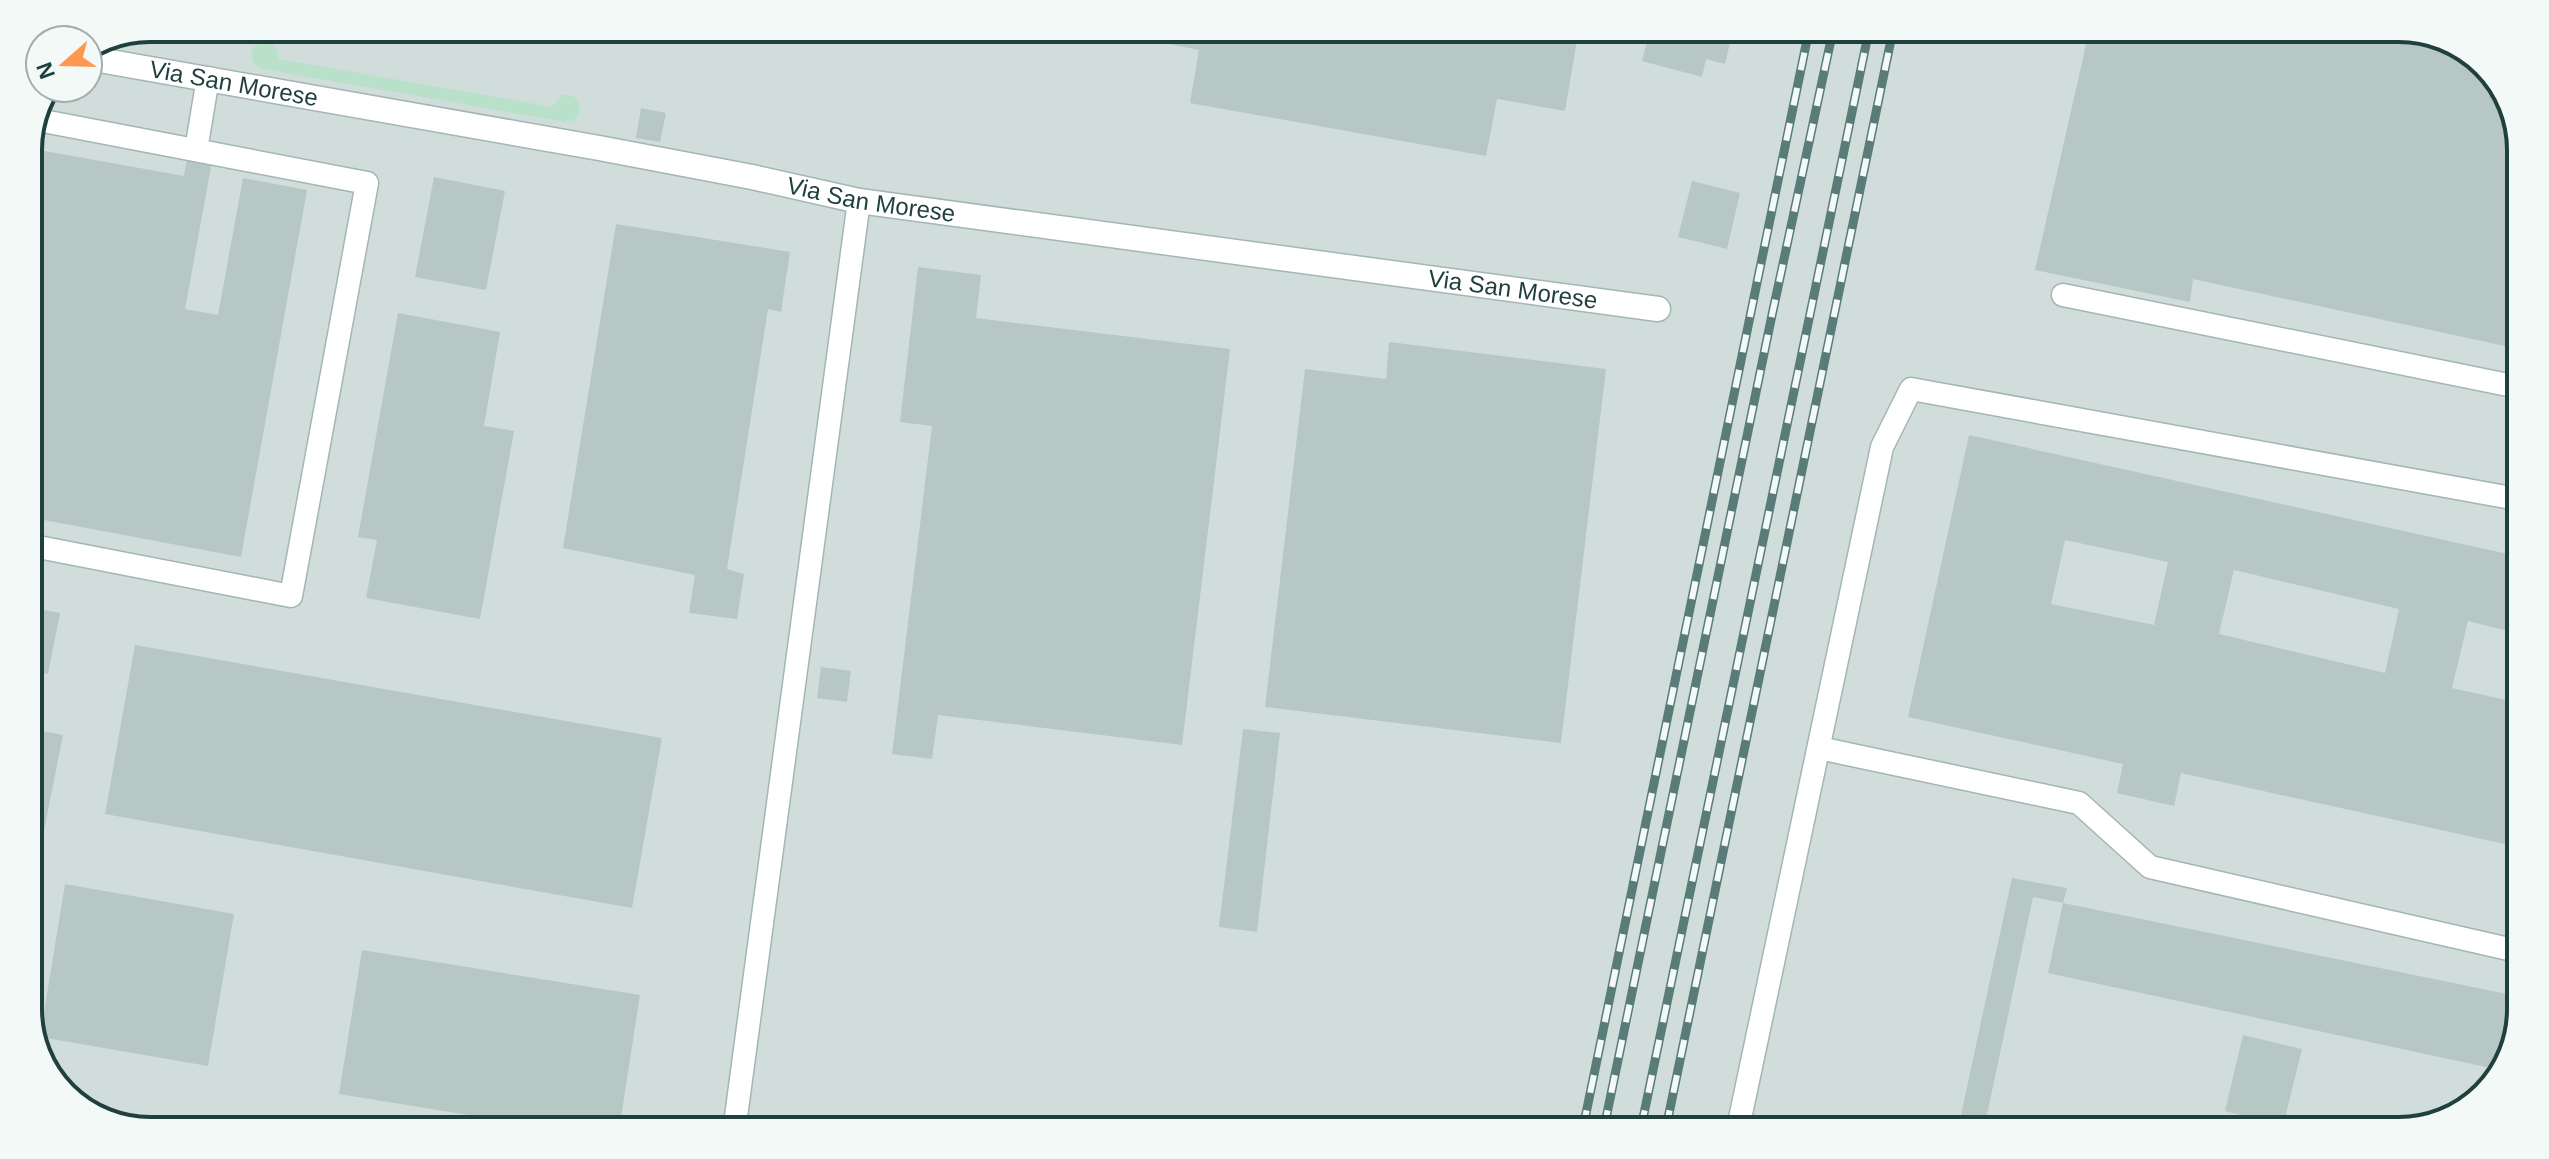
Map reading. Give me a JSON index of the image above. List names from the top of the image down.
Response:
{
  "streets": {
    "street": ["Via San Morese"]
  },
  "north": "left"
}
